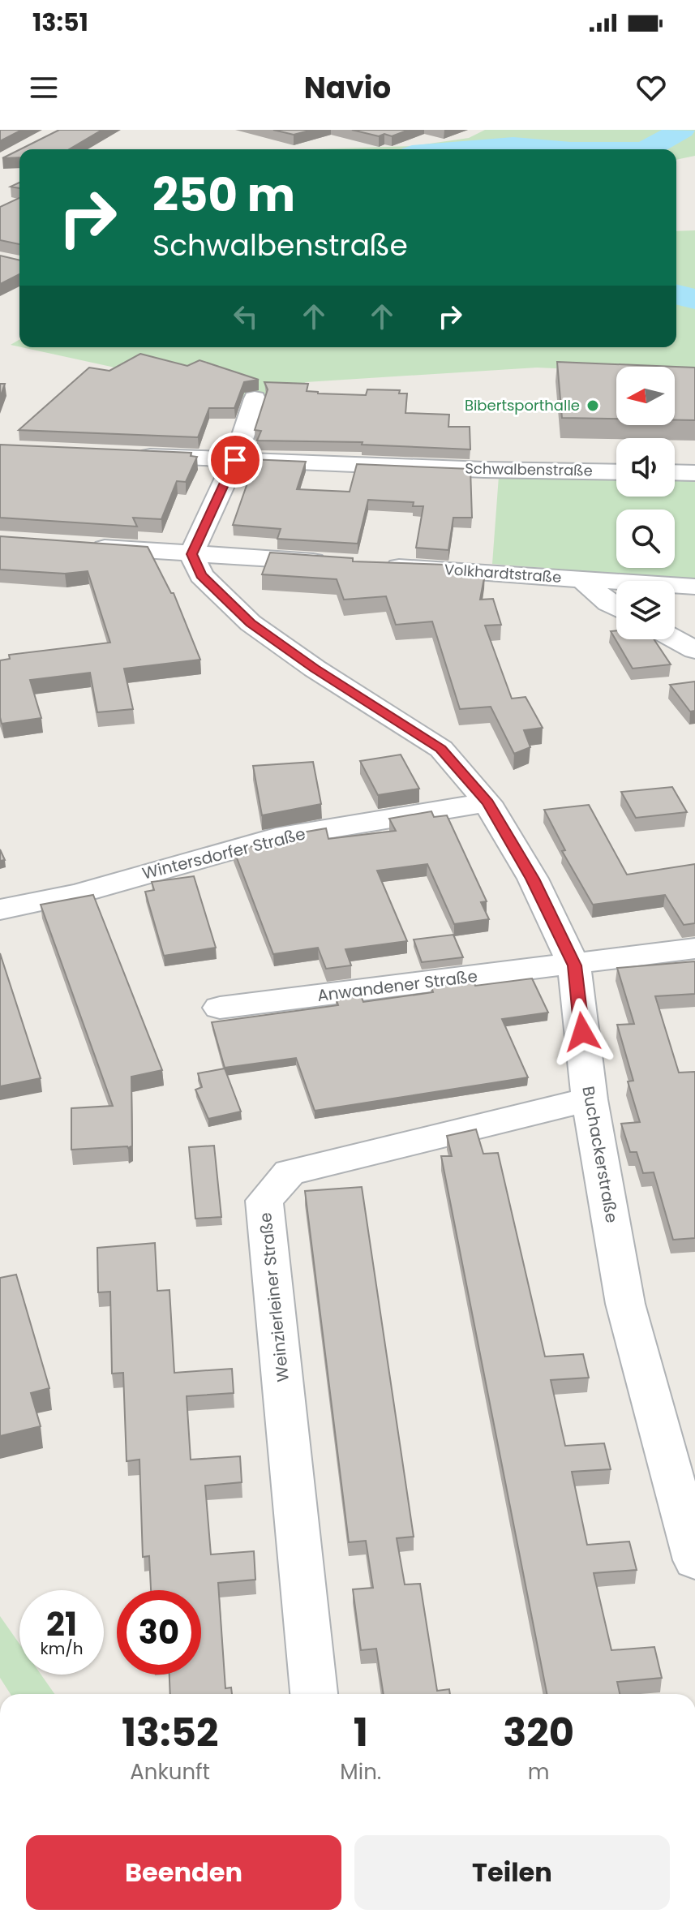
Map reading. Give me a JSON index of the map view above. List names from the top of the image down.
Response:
{
  "streets": {
    "street": [
      "Schwalbenstraße",
      "Volkhardtstraße",
      "Wintersdorfer Straße",
      "Anwandener Straße",
      "Buchackerstraße",
      "Weinzierleiner Straße"
    ]
  },
  "crossings": [
    ["Wintersdorfer Straße", "Buchackerstraße"],
    ["Anwandener Straße", "Buchackerstraße"],
    ["Buchackerstraße", "Weinzierleiner Straße"]
  ],
  "places": ["Bibertsporthalle"],
  "north": "left",
  "page": {
    "status": "13:51",
    "header": "Navio",
    "turn": ["250 m", "Schwalbenstraße"],
    "speed": "21 km/h",
    "limit": "30",
    "eta": [
      "13:52",
      "Ankunft",
      "1",
      "Min.",
      "320",
      "m"
    ],
    "buttons": ["Beenden", "Teilen"]
  }
}
